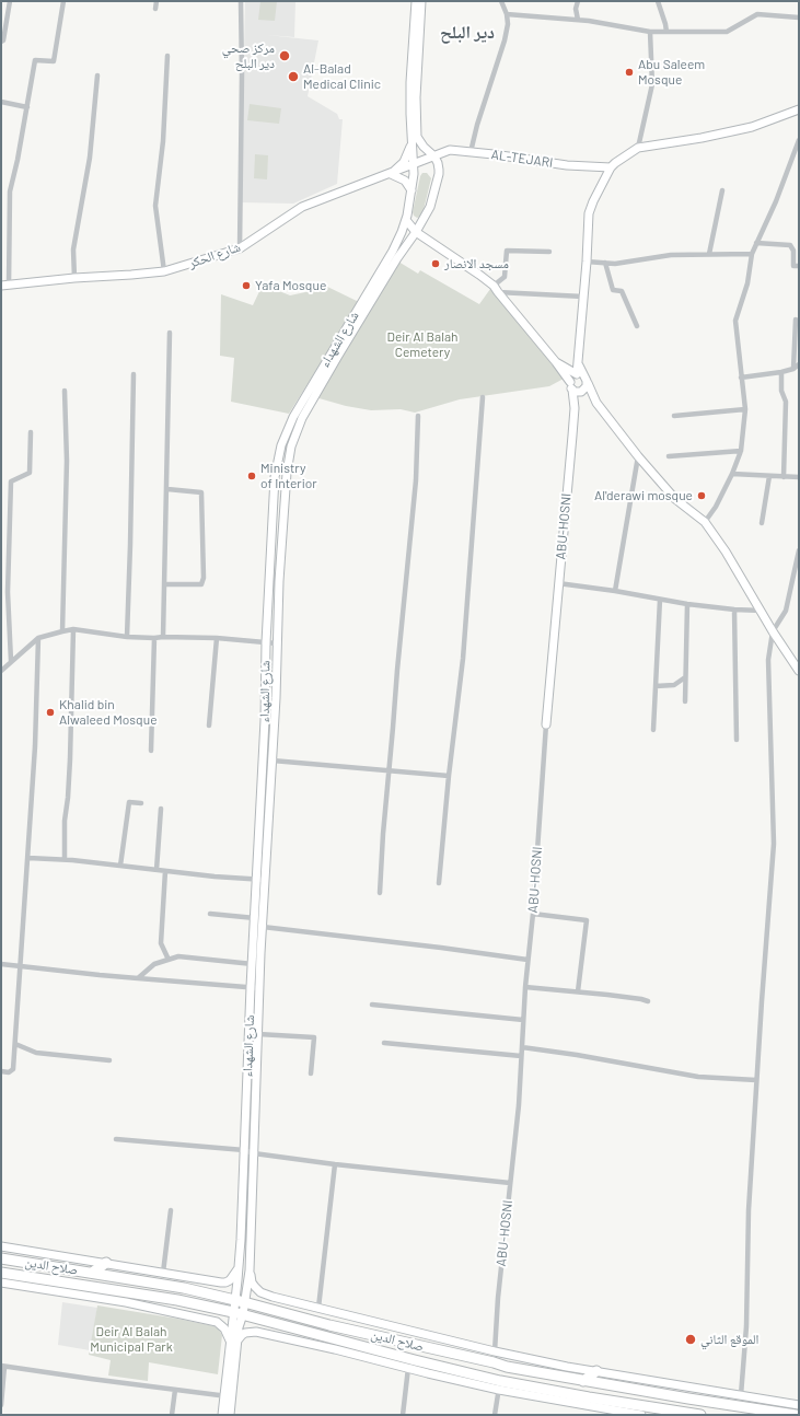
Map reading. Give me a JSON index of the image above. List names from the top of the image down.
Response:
{
  "streets": {
    "highway": ["صلاح الدين"],
    "main road": [
      "AL-TEJARI",
      "شارع الحكر",
      "شارع الشهداء",
      "ABU-HOSNI"
    ]
  },
  "crossings": [
    ["AL-TEJARI", "شارع الحكر"],
    ["AL-TEJARI", "شارع الشهداء"],
    ["شارع الحكر", "شارع الشهداء"],
    ["شارع الشهداء", "صلاح الدين"]
  ],
  "districts": ["دير البلح"],
  "parks": ["Deir Al Balah Cemetery", "Deir Al Balah Municipal Park"],
  "places": [
    "مركز صحي دير البلح",
    "Abu Saleem Mosque",
    "Al-Balad Medical Clinic",
    "مسجد الانصار",
    "Yafa Mosque",
    "Ministry of Interior",
    "Al'derawi mosque",
    "Khalid bin Alwaleed Mosque",
    "الموقع الثاني"
  ]
}
